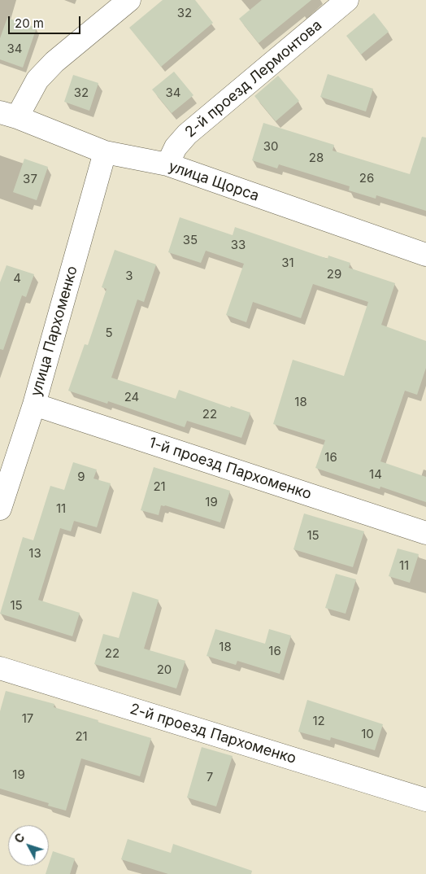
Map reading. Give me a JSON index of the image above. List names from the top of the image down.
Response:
{
  "streets": {
    "street": [
      "2-й проезд Лермонтова",
      "улица Щорса",
      "улица Пархоменко",
      "1-й проезд Пархоменко",
      "2-й проезд Пархоменко"
    ]
  },
  "crossings": [
    ["2-й проезд Лермонтова", "улица Щорса"],
    ["улица Щорса", "улица Пархоменко"],
    ["улица Пархоменко", "1-й проезд Пархоменко"]
  ],
  "house_numbers": [
    "32",
    "34",
    "32",
    "34",
    "30",
    "28",
    "26",
    "37",
    "35",
    "33",
    "31",
    "29",
    "3",
    "4",
    "5",
    "24",
    "18",
    "22",
    "16",
    "14",
    "9",
    "21",
    "19",
    "11",
    "15",
    "13",
    "11",
    "15",
    "18",
    "16",
    "22",
    "20",
    "17",
    "12",
    "10",
    "21",
    "19",
    "7"
  ],
  "scale_bar": "20 m",
  "north": "top left"
}
